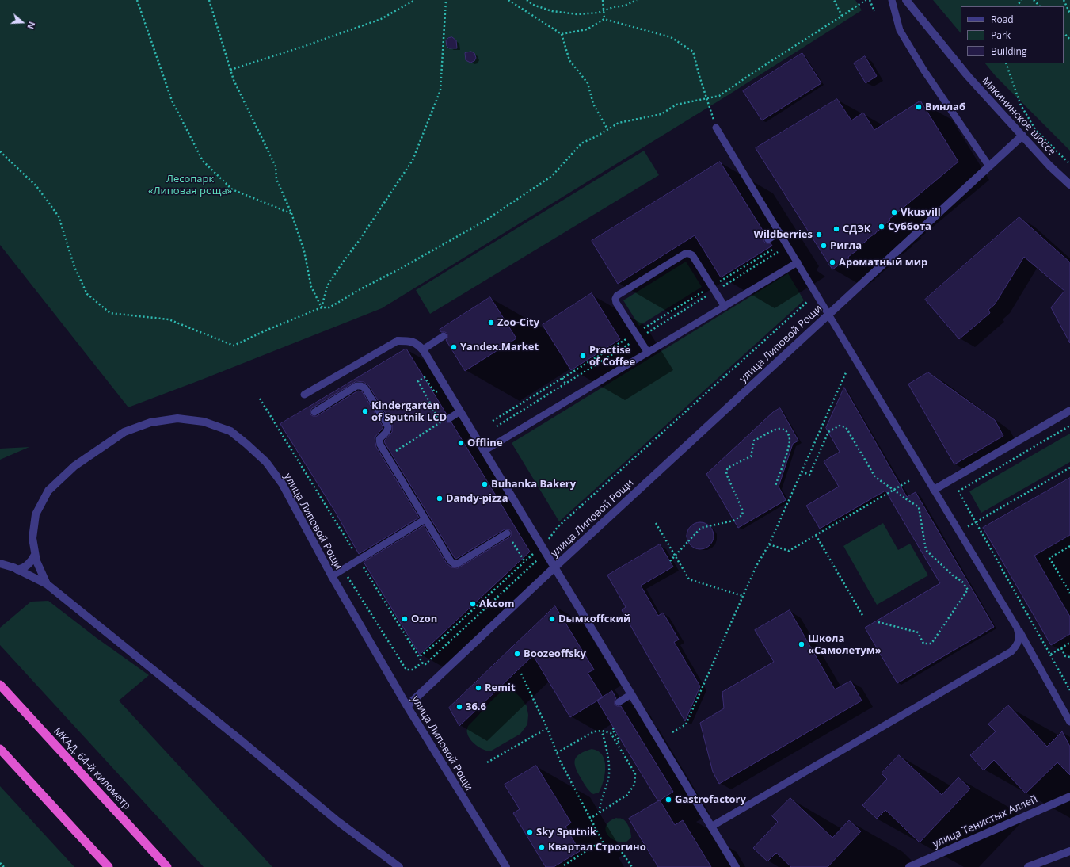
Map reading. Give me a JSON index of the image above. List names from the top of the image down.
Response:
{
  "streets": {
    "highway": ["МКАД, 64-й километр"],
    "street": ["Мякининское шоссе", "улица Липовой Рощи", "улица Тенистых Аллей"]
  },
  "crossings": [
    ["Мякининское шоссе", "улица Липовой Рощи"]
  ],
  "parks": ["Лесопарк «Липовая роща»"],
  "places": [
    "Винлаб",
    "Vkusvill",
    "Суббота",
    "СДЭК",
    "Wildberries",
    "Ригла",
    "Ароматный мир",
    "Zoo-City",
    "Yandex.Market",
    "Practise of Coffee",
    "Kindergarten of Sputnik LCD",
    "Offline",
    "Buhanka Bakery",
    "Dandy-pizza",
    "Akcom",
    "Ozon",
    "Dымкoffский",
    "Школа «Самолетум»",
    "Boozeoffsky",
    "Remit",
    "36.6",
    "Gastrofactory",
    "Sky Sputnik",
    "Квартал Строгино"
  ],
  "legend": ["Road", "Park", "Building"],
  "north": "right"
}
